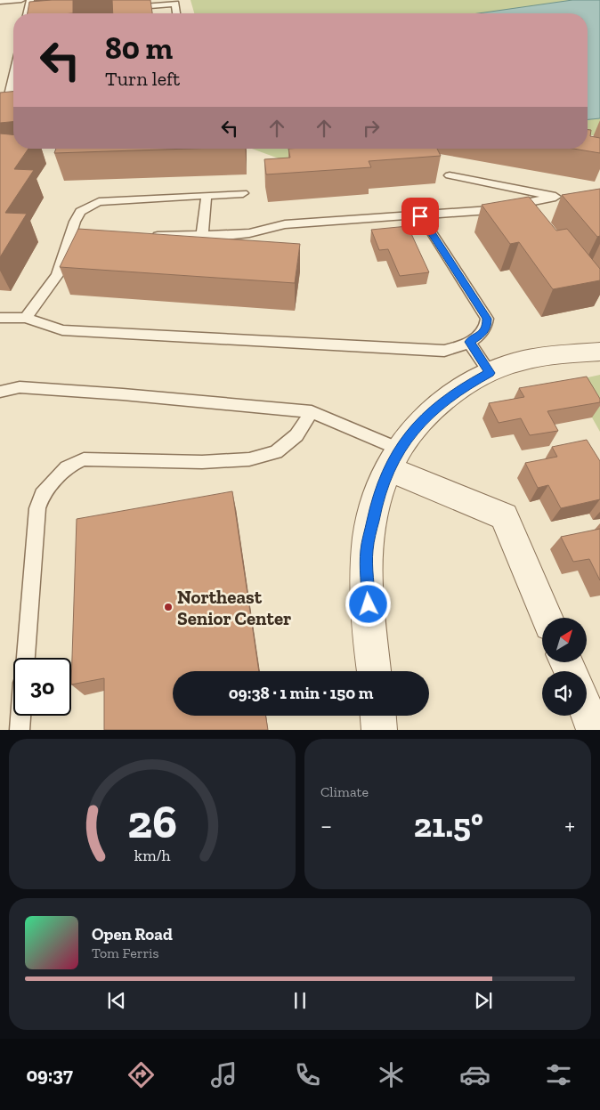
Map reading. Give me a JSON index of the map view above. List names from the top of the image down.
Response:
{
  "places": ["Northeast Senior Center"],
  "north": "top right",
  "page": {
    "turn": ["80 m", "Turn left"],
    "limit": "30",
    "trip": "09:38 · 1 min · 150 m",
    "tile": "Climate",
    "heat": ["−", "21.5°", "+"],
    "song": ["Open Road", "Tom Ferris"],
    "tabs": "09:37",
    "gauge": ["26", "km/h"]
  }
}
